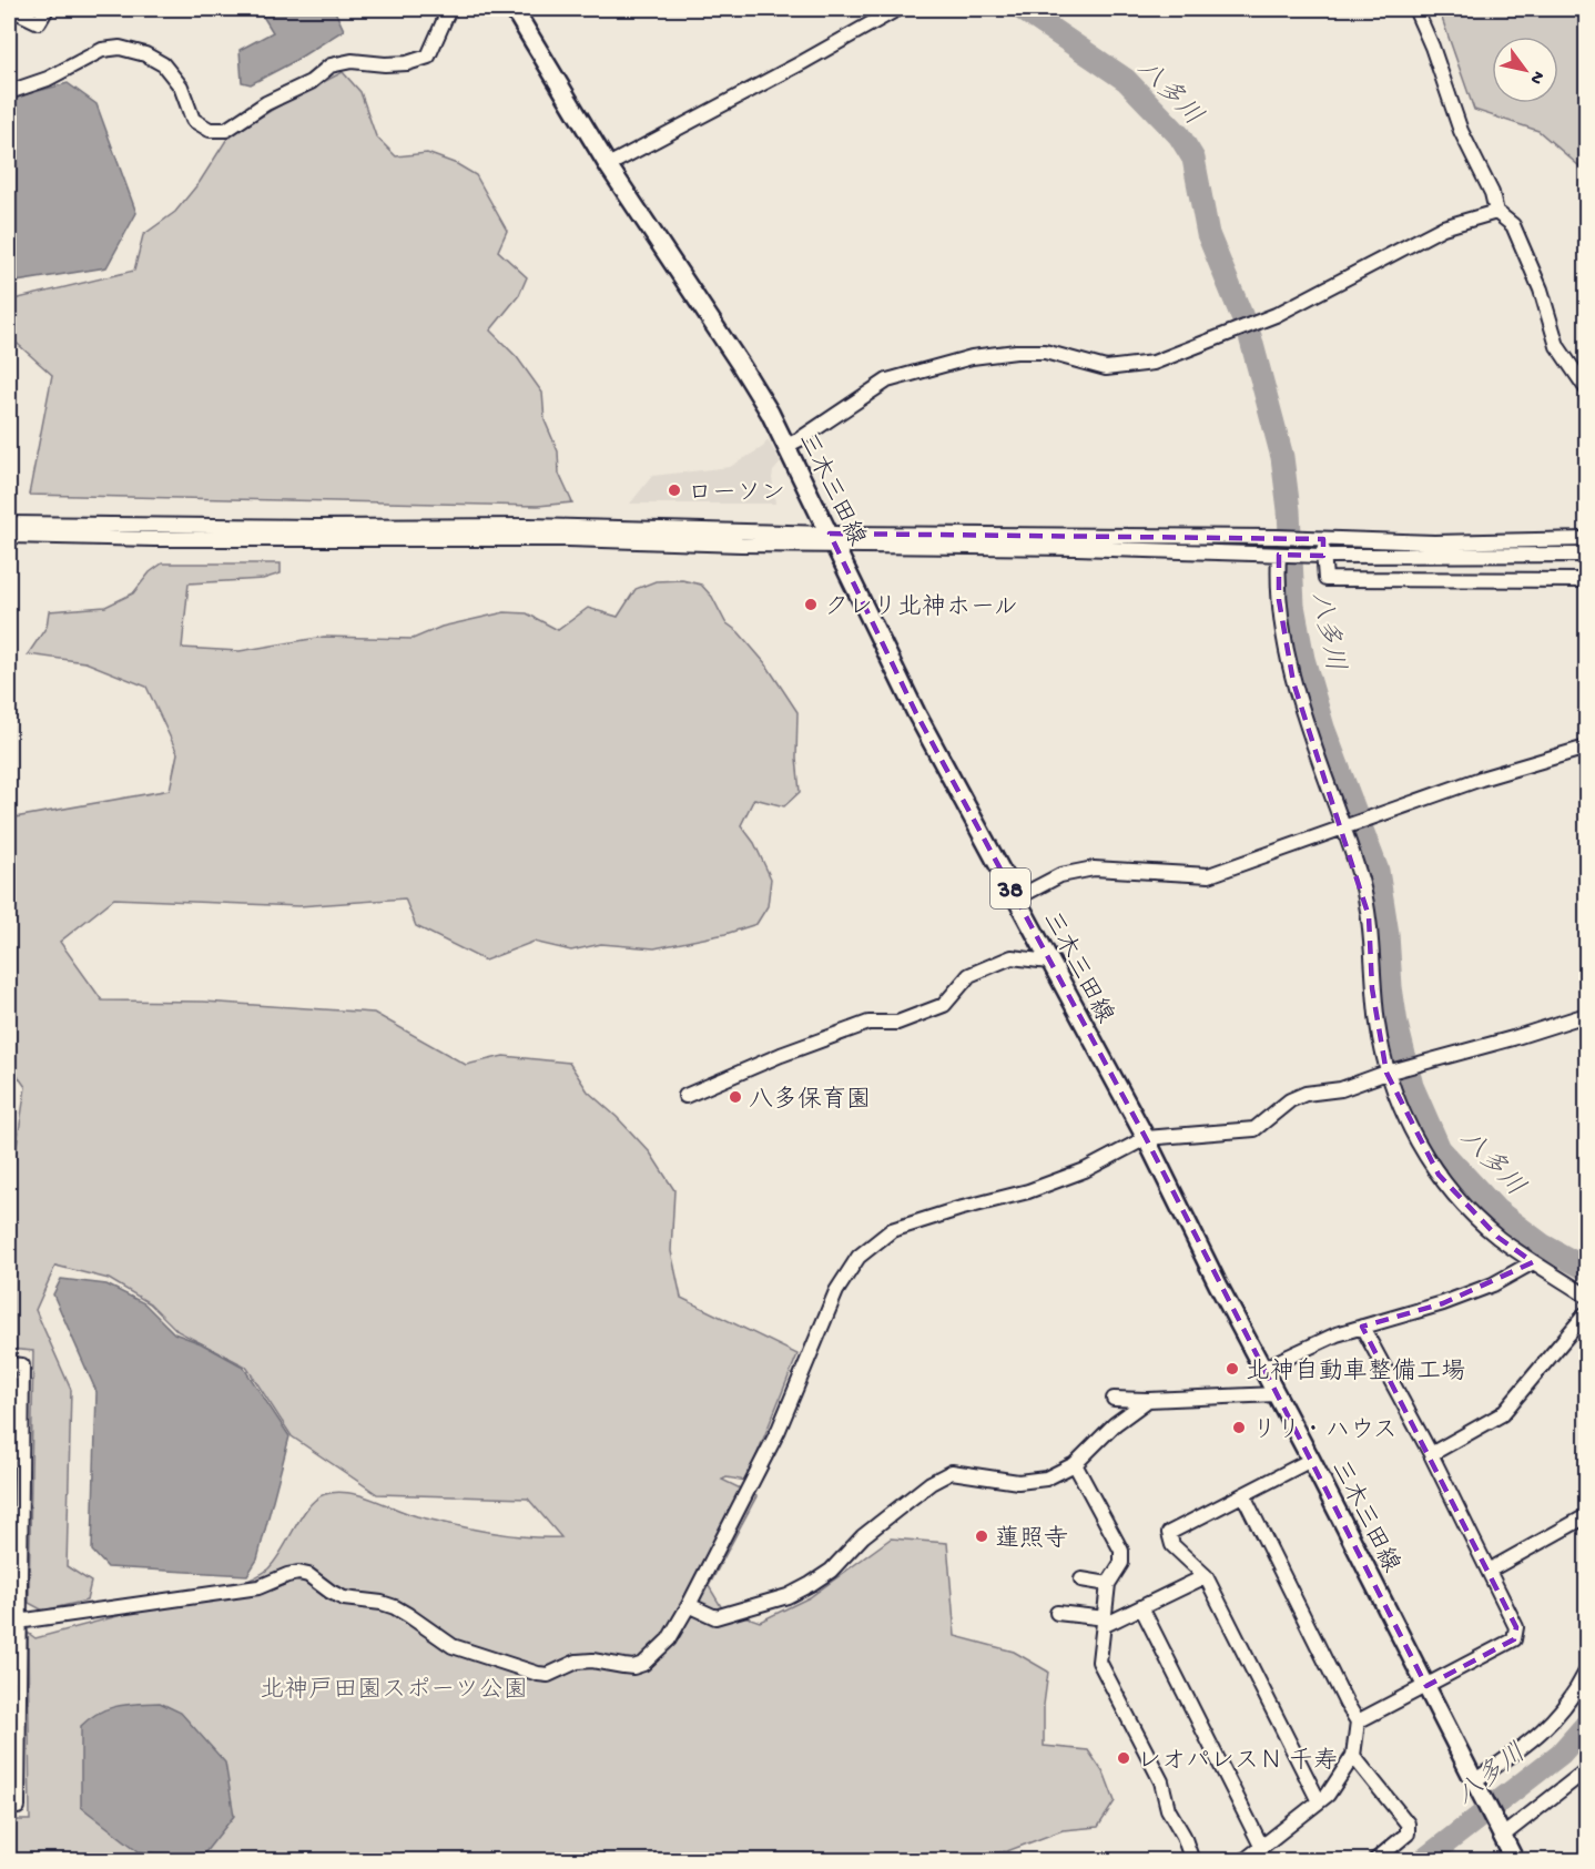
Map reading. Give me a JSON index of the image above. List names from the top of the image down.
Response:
{
  "streets": {
    "main road": ["三木三田線", "38"]
  },
  "water": ["八多川"],
  "parks": ["北神戸田園スポーツ公園"],
  "places": [
    "ローソン",
    "クレリ北神ホール",
    "八多保育園",
    "北神自動車整備工場",
    "リリ・ハウス",
    "蓮照寺",
    "レオパレスＮ 千寿"
  ],
  "north": "bottom right"
}
